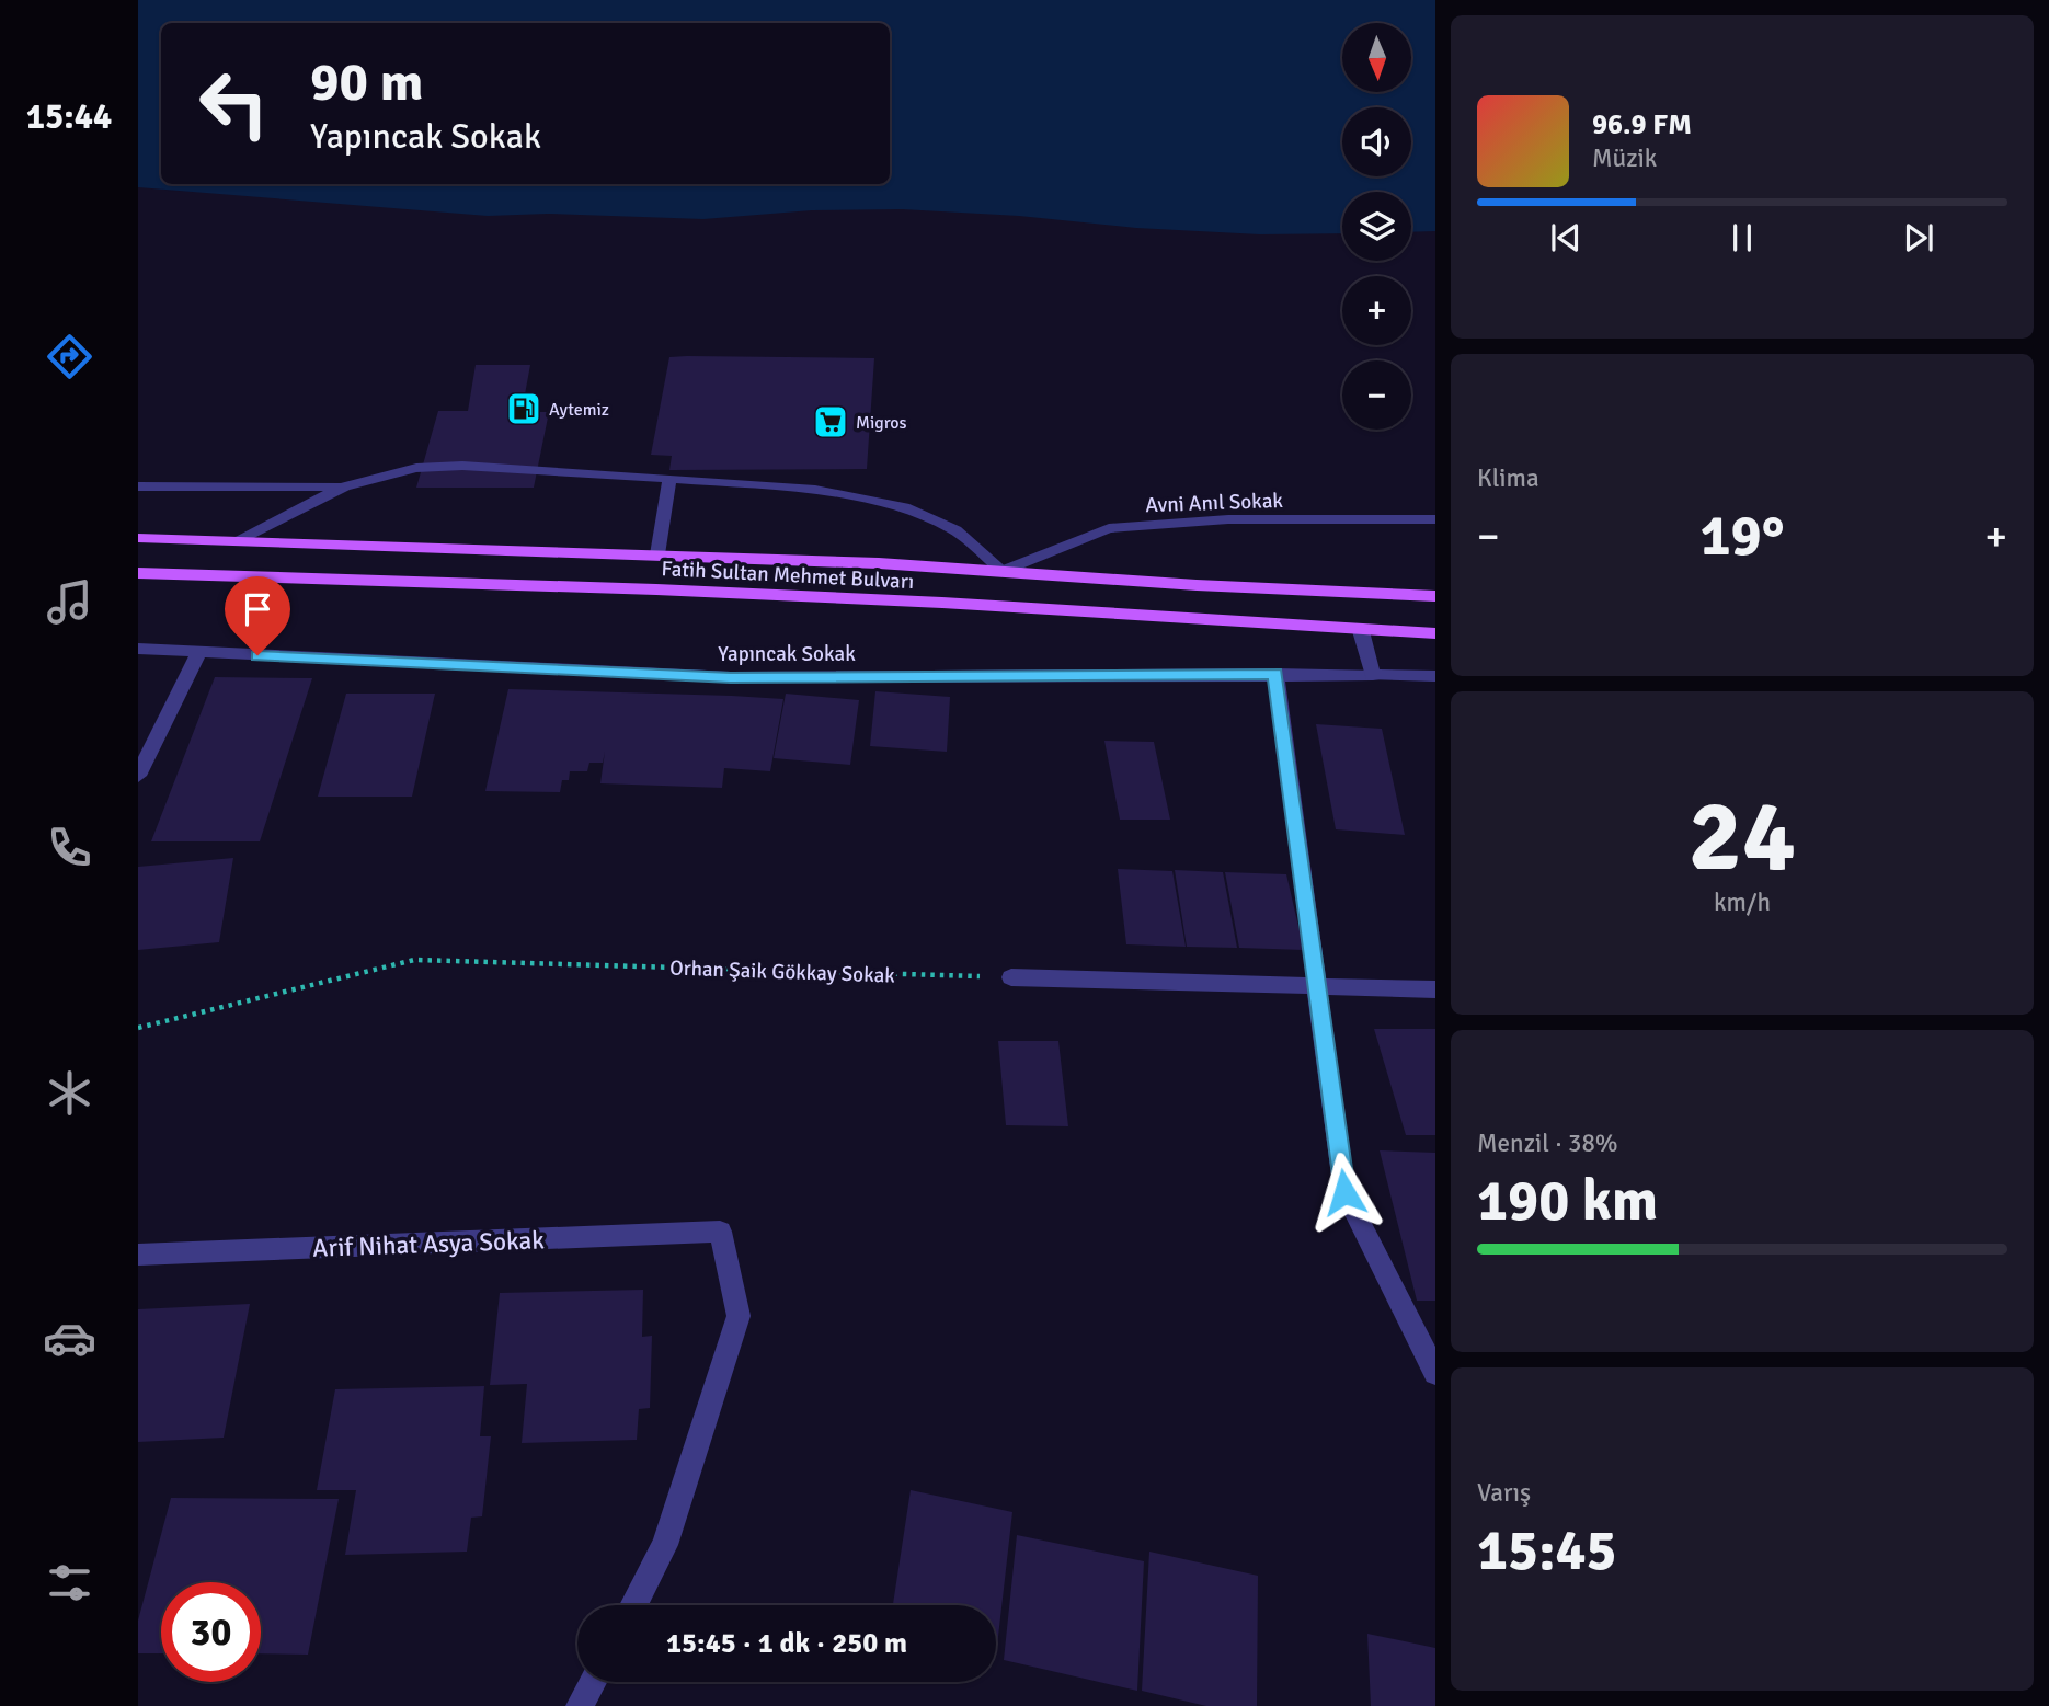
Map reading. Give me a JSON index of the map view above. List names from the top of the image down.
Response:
{
  "streets": {
    "main road": ["Fatih Sultan Mehmet Bulvarı"],
    "street": ["Avni Anıl Sokak", "Yapıncak Sokak", "Arif Nihat Asya Sokak"],
    "path": ["Orhan Şaik Gökkay Sokak"]
  },
  "crossings": [
    ["Avni Anıl Sokak", "Fatih Sultan Mehmet Bulvarı"]
  ],
  "places": {
    "fuel station": ["Aytemiz"],
    "supermarket": ["Migros"]
  },
  "north": "bottom",
  "page": {
    "tabs": "15:44",
    "map_buttons": ["+", "−"],
    "turn": ["90 m", "Yapıncak Sokak"],
    "song": ["96.9 FM", "Müzik"],
    "tile": [
      "Klima",
      ["24", "km/h"],
      ["Menzil · 38%", "190 km"],
      ["Varış", "15:45"]
    ],
    "heat": ["−", "19°", "+"],
    "limit": "30",
    "trip": "15:45 · 1 dk · 250 m"
  }
}
